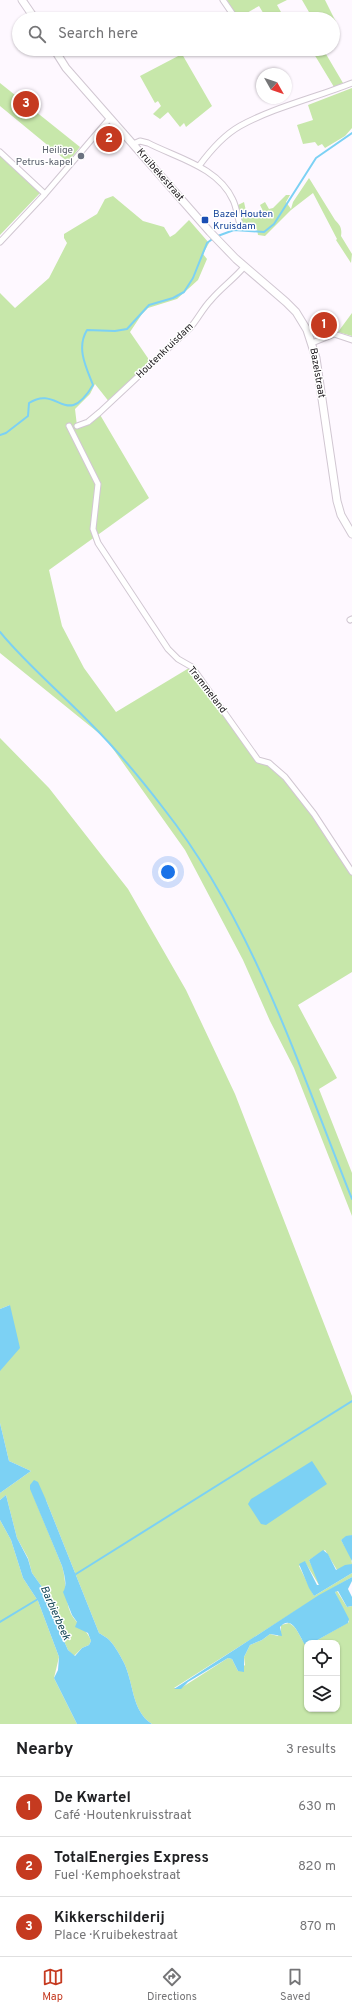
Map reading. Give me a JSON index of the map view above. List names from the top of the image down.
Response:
{
  "streets": {
    "main road": ["Kruibekestraat", "Bazelstraat"],
    "street": ["Houtenkruisdam", "Trammeland"]
  },
  "crossings": [
    ["Kruibekestraat", "Bazelstraat"],
    ["Houtenkruisdam", "Bazelstraat"]
  ],
  "water": ["Barbierbeek"],
  "places": {
    "other": ["Heilige Petrus-kapel"],
    "transit": ["Bazel Houten Kruisdam"]
  },
  "north": "bottom right",
  "page": {
    "search": "Search here",
    "pins": ["3", "2", "1"],
    "heading": ["Nearby", "3 results"],
    "list": [
      {
        "mark": "1",
        "name": "De Kwartel",
        "note": "Café · Houtenkruisstraat",
        "value": "630 m"
      },
      {
        "mark": "2",
        "name": "TotalEnergies Express",
        "note": "Fuel · Kemphoekstraat",
        "value": "820 m"
      },
      {
        "mark": "3",
        "name": "Kikkerschilderij",
        "note": "Place · Kruibekestraat",
        "value": "870 m"
      }
    ],
    "nav": ["Map", "Directions", "Saved"]
  }
}
